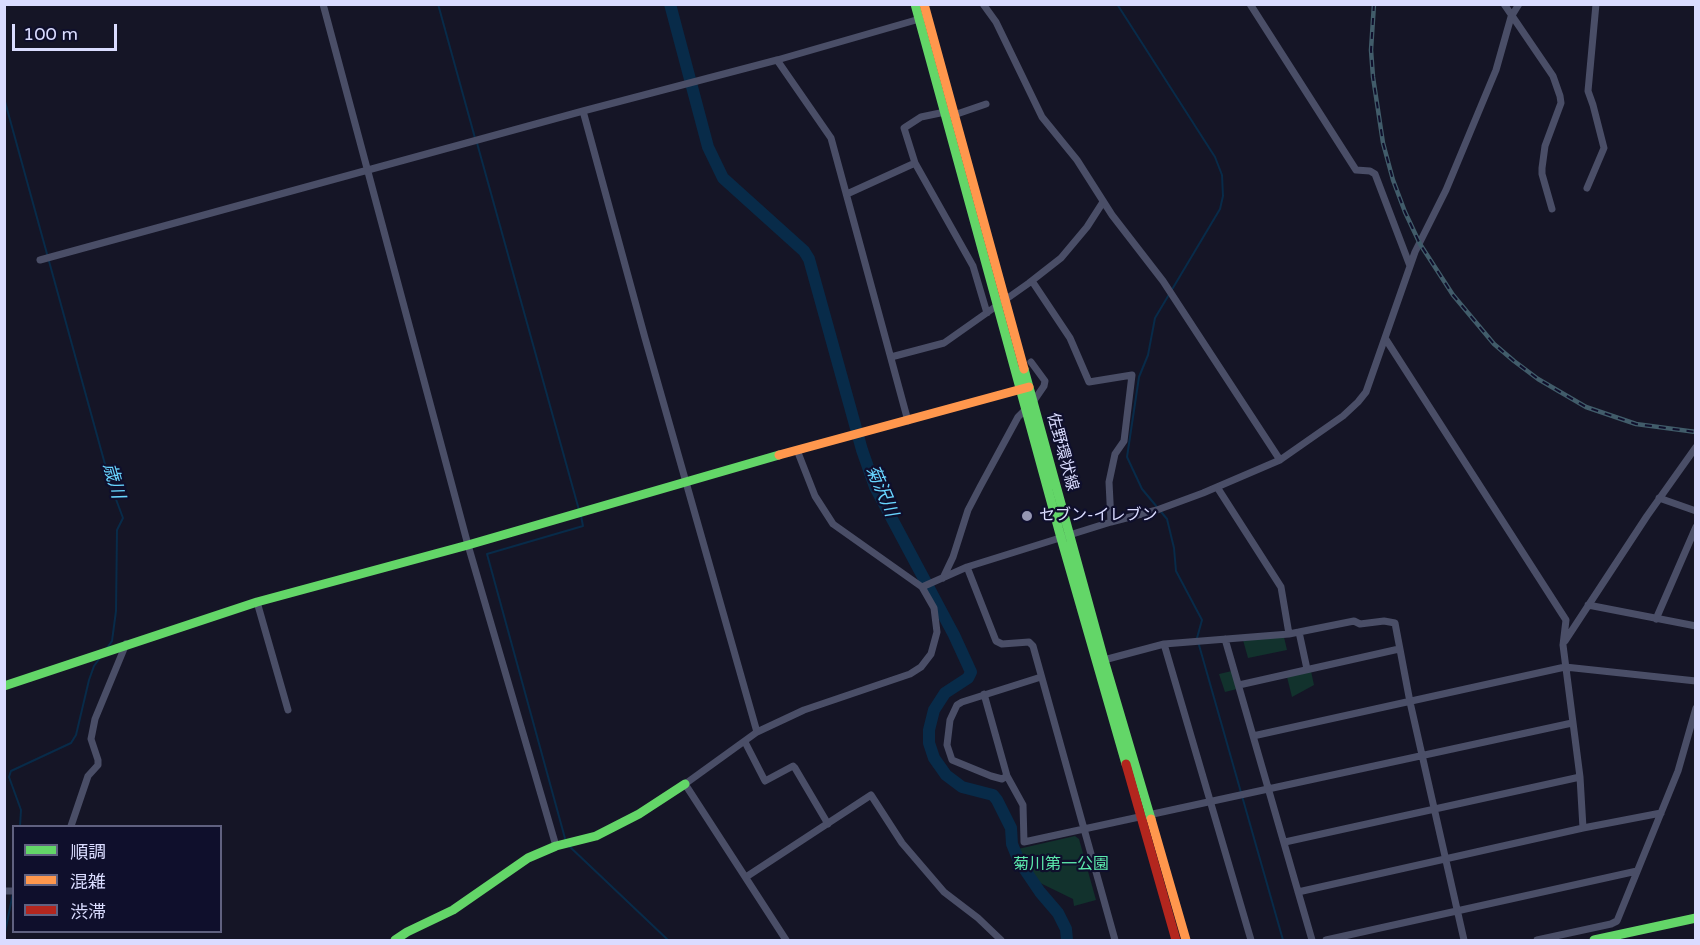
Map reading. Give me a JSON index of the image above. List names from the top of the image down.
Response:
{
  "streets": {
    "street": ["佐野環状線"]
  },
  "water": ["歳川", "菊沢川"],
  "parks": ["菊川第一公園"],
  "places": ["セブン-イレブン"],
  "legend": ["順調", "混雑", "渋滞"],
  "scale_bar": "100 m"
}
